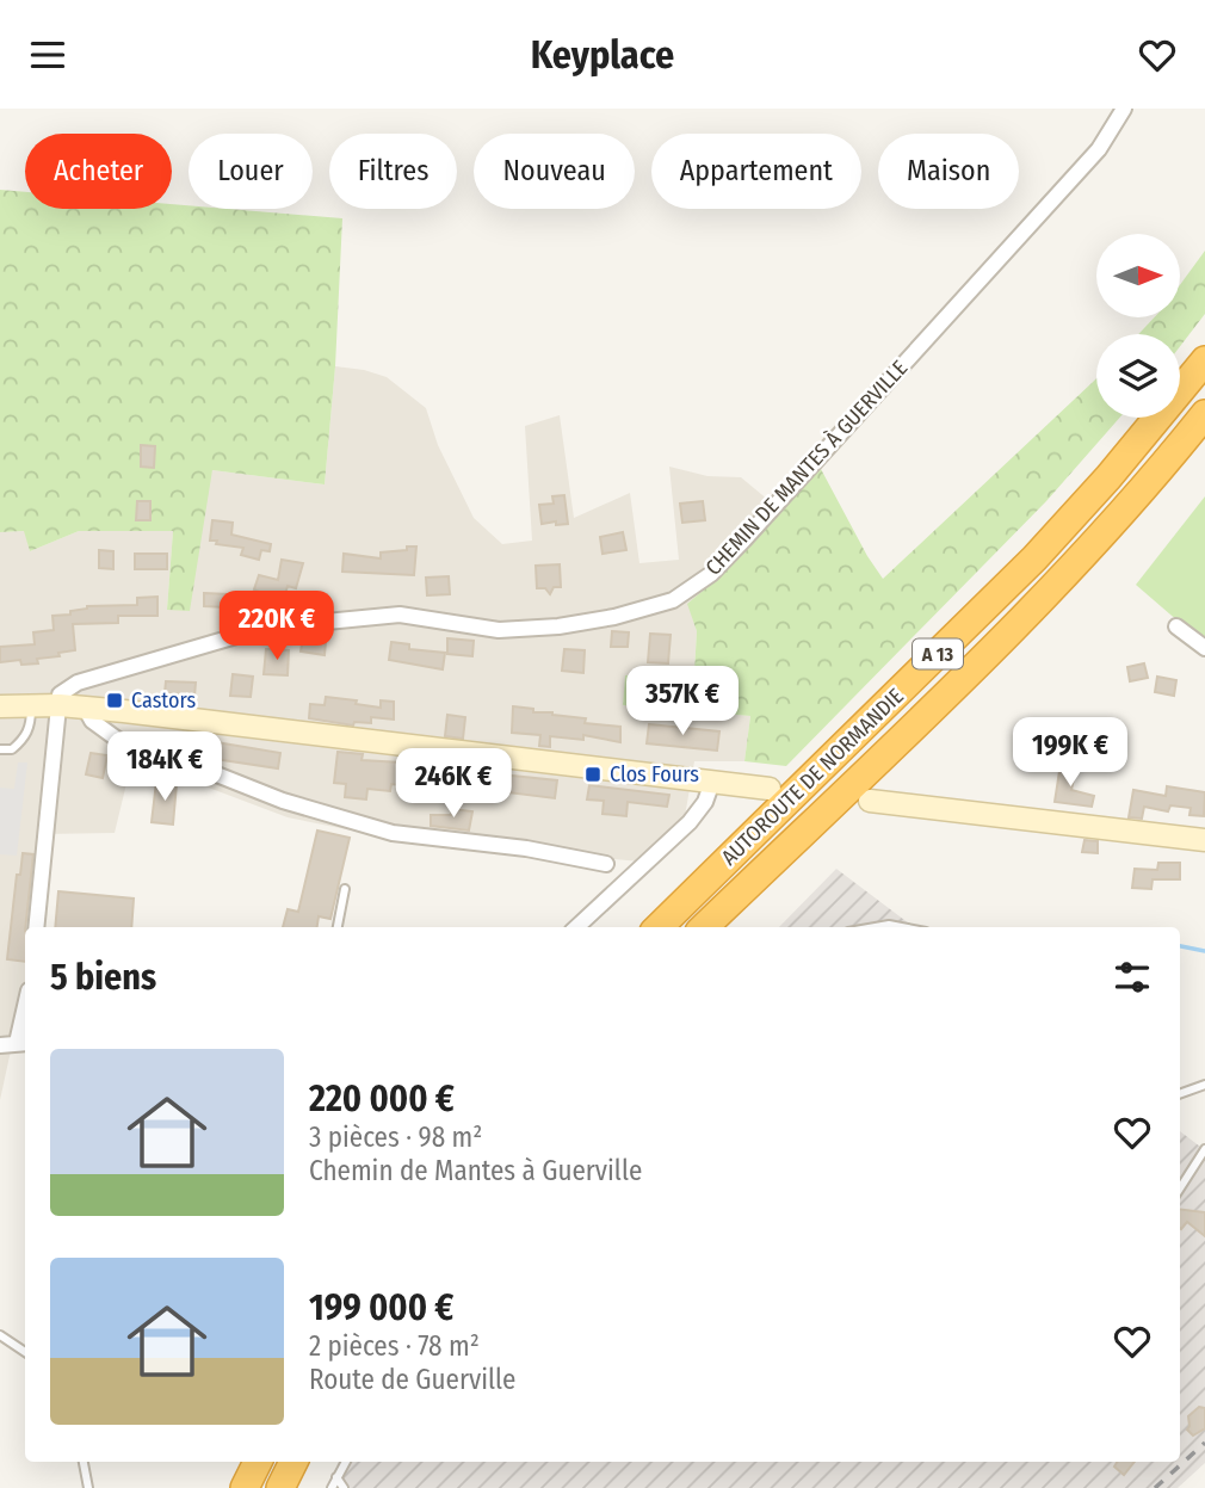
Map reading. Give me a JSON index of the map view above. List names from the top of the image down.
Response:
{
  "streets": {
    "highway": ["A 13", "AUTOROUTE DE NORMANDIE"],
    "street": ["CHEMIN DE MANTES À GUERVILLE"]
  },
  "places": {
    "transit": ["Castors", "Clos Fours"]
  },
  "north": "right",
  "page": {
    "header": "Keyplace",
    "chip": [
      "Acheter",
      "Louer",
      "Filtres",
      "Nouveau",
      "Appartement",
      "Maison"
    ],
    "price": [
      "220K €",
      "357K €",
      "199K €",
      "184K €",
      "246K €"
    ],
    "heading": "5 biens",
    "list": [
      {
        "name": "220 000 €",
        "note": "3 pièces · 98 m² · Chemin de Mantes à Guerville"
      },
      {
        "name": "199 000 €",
        "note": "2 pièces · 78 m² · Route de Guerville"
      }
    ]
  }
}
